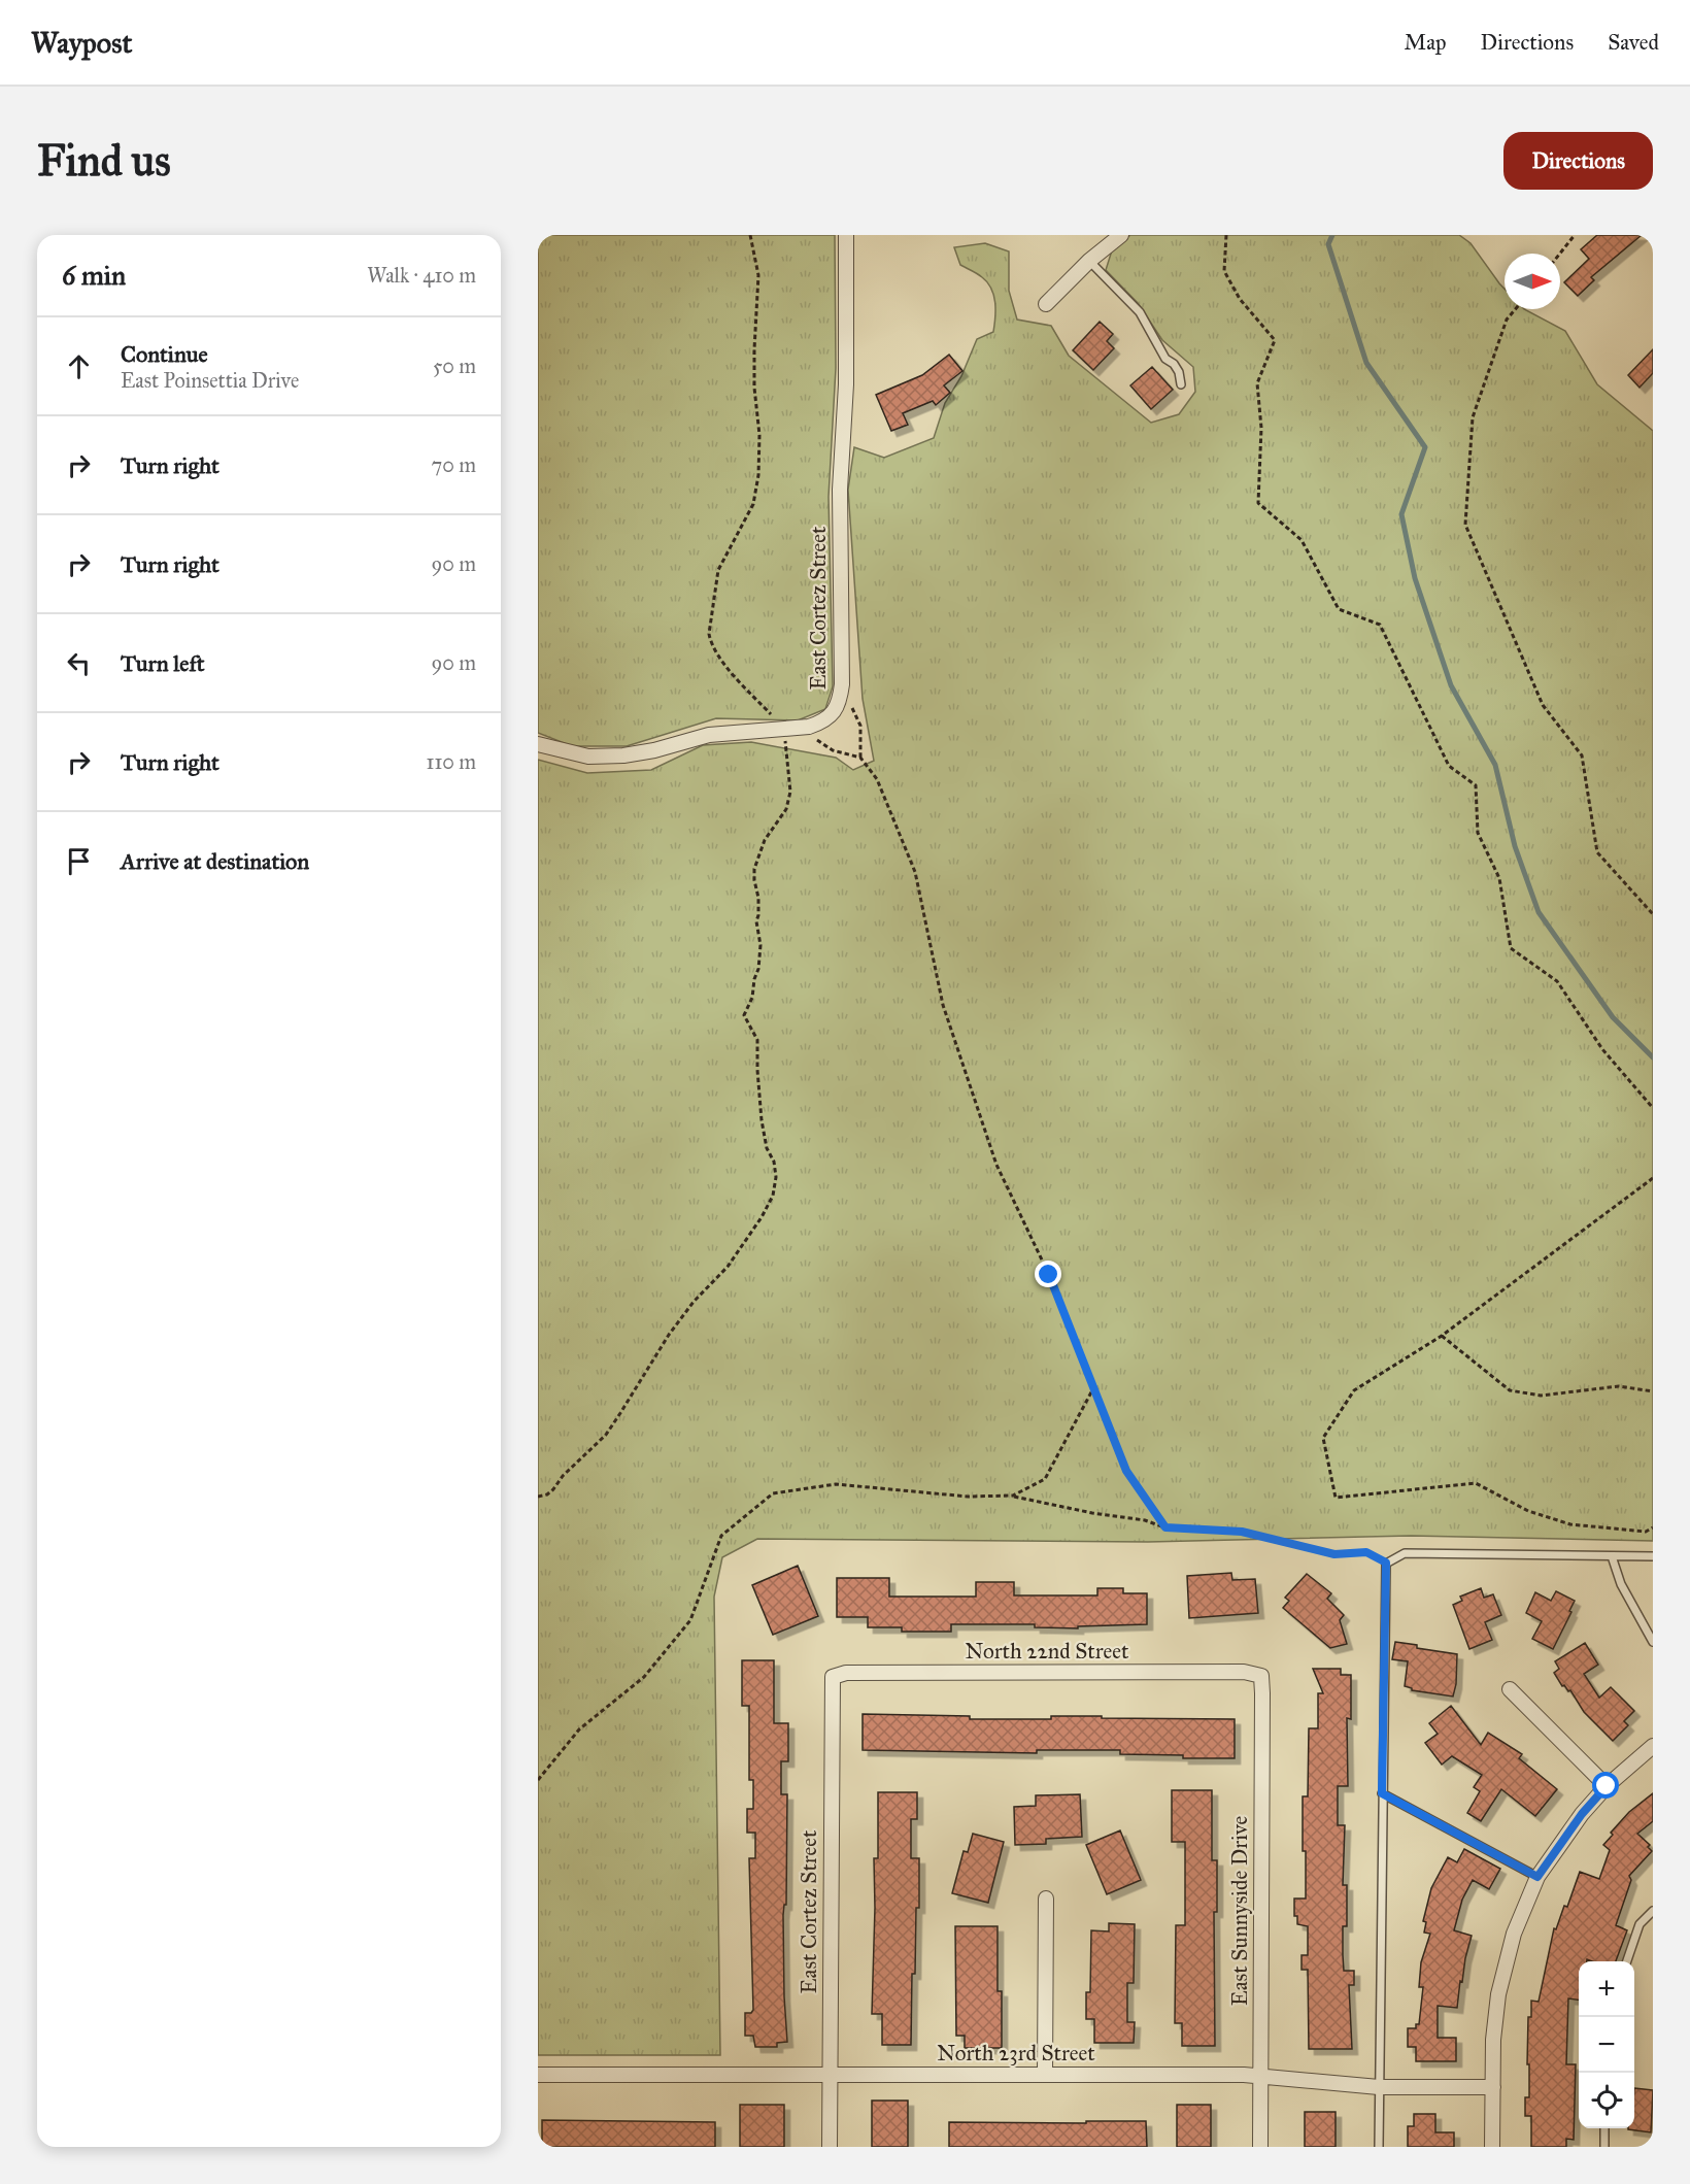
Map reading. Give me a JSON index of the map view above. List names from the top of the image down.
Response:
{
  "streets": {
    "street": [
      "East Cortez Street",
      "North 22nd Street",
      "East Sunnyside Drive",
      "North 23rd Street"
    ]
  },
  "crossings": [
    ["East Cortez Street", "North 22nd Street"],
    ["East Cortez Street", "North 23rd Street"],
    ["North 22nd Street", "East Sunnyside Drive"],
    ["East Sunnyside Drive", "North 23rd Street"]
  ],
  "north": "right",
  "page": {
    "header": "Waypost",
    "nav": ["Map", "Directions", "Saved"],
    "buttons": "Directions",
    "title": "Find us",
    "heading": ["6 min", "Walk · 410 m"],
    "list": [
      ["Continue", "East Poinsettia Drive", "50 m"],
      ["Turn right", "70 m"],
      ["Turn right", "90 m"],
      ["Turn left", "90 m"],
      ["Turn right", "110 m"],
      "Arrive at destination"
    ],
    "map_buttons": ["+", "−"]
  }
}
